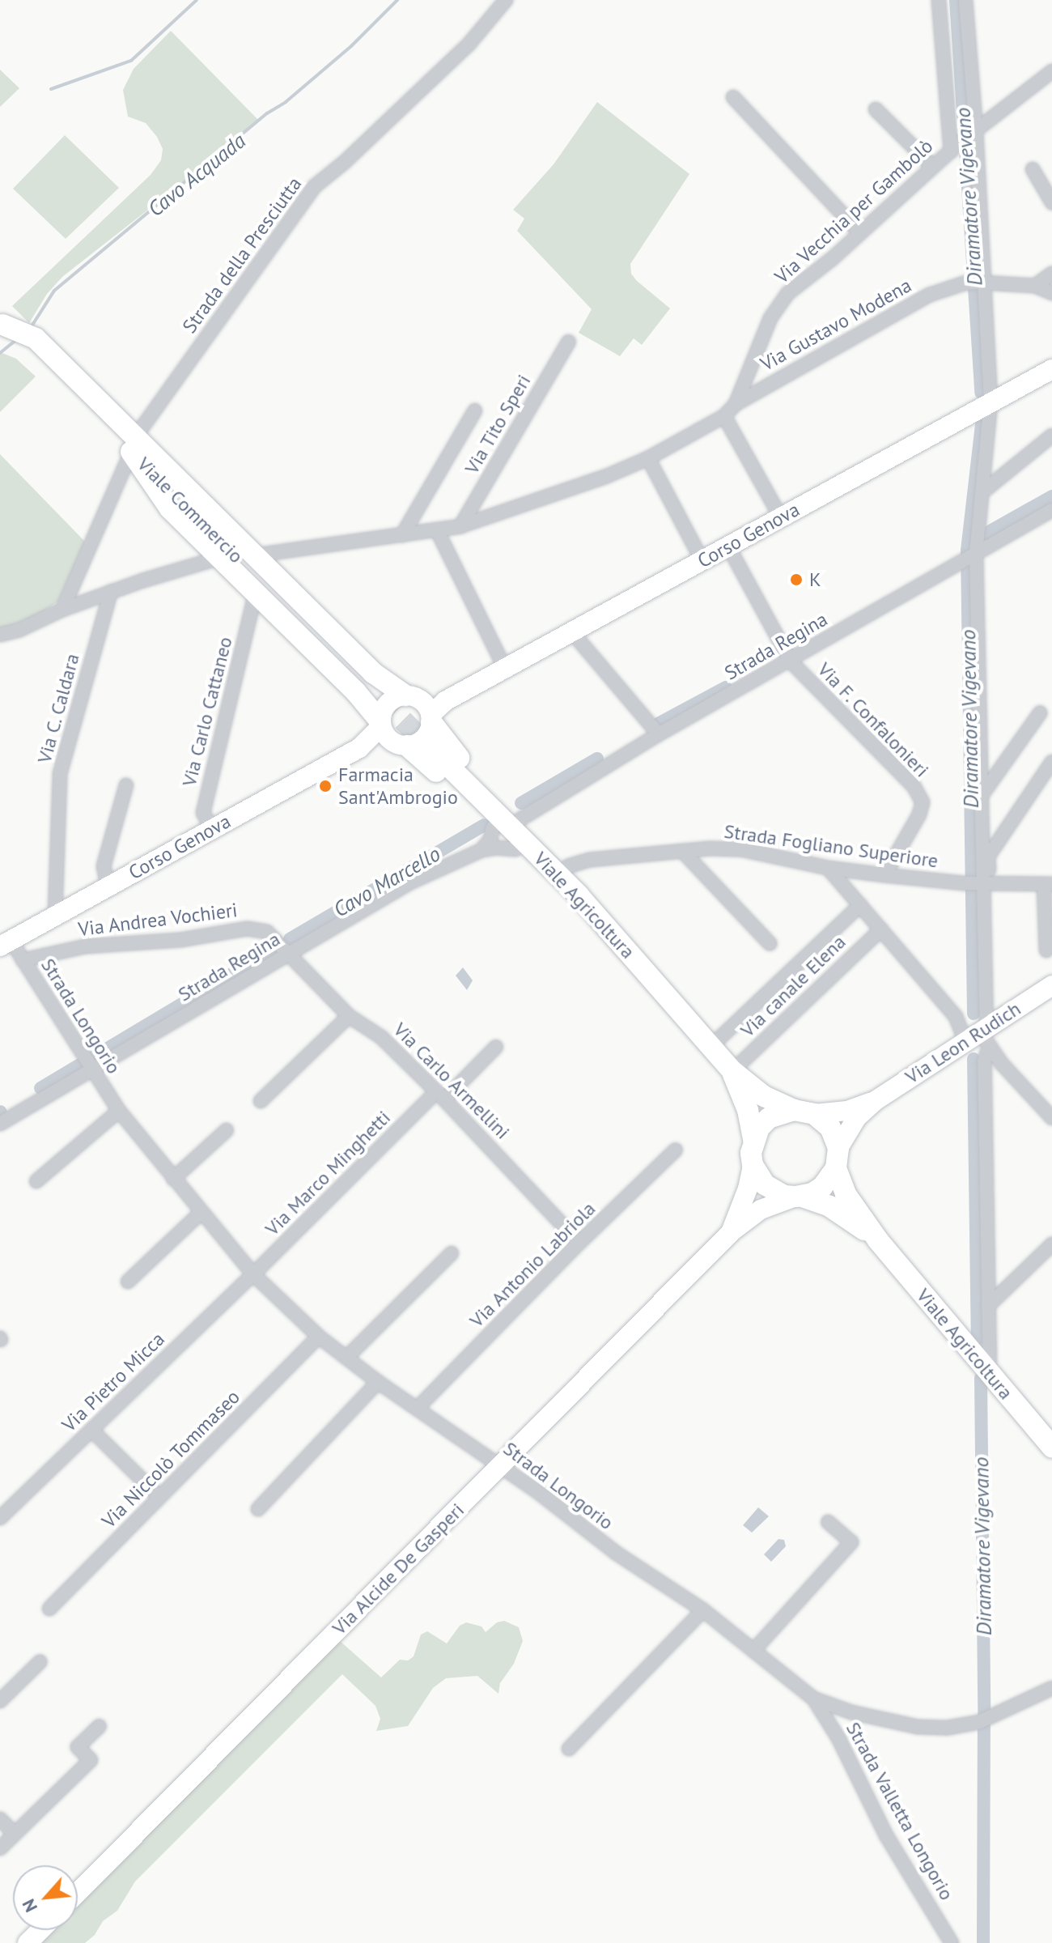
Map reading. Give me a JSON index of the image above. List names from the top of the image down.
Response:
{
  "streets": {
    "main road": [
      "Viale Commercio",
      "Corso Genova",
      "Viale Agricoltura",
      "Via Leon Rudich",
      "Via Alcide De Gasperi"
    ],
    "street": [
      "Via Vecchia per Gambolò",
      "Strada della Presciutta",
      "Via Gustavo Modena",
      "Via Tito Speri",
      "Strada Regina",
      "Via C. Caldara",
      "Via Carlo Cattaneo",
      "Via F. Confalonieri",
      "Strada Fogliano Superiore",
      "Via Andrea Vochieri",
      "Via canale Elena",
      "Strada Longorio",
      "Via Carlo Armellini",
      "Via Marco Minghetti",
      "Via Antonio Labriola",
      "Via Pietro Micca",
      "Via Niccolò Tommaseo",
      "Strada Valletta Longorio"
    ]
  },
  "crossings": [
    ["Via Vecchia per Gambolò", "Via Gustavo Modena"],
    ["Via Vecchia per Gambolò", "Via Tito Speri"],
    ["Strada della Presciutta", "Viale Commercio"],
    ["Corso Genova", "Via C. Caldara"],
    ["Corso Genova", "Via Carlo Cattaneo"],
    ["Corso Genova", "Strada Longorio"],
    ["Strada Regina", "Via F. Confalonieri"],
    ["Strada Regina", "Via Andrea Vochieri"],
    ["Strada Regina", "Strada Longorio"],
    ["Strada Regina", "Via Carlo Armellini"],
    ["Via F. Confalonieri", "Strada Fogliano Superiore"],
    ["Viale Agricoltura", "Via canale Elena"],
    ["Viale Agricoltura", "Via Alcide De Gasperi"],
    ["Via Andrea Vochieri", "Strada Longorio"],
    ["Via Andrea Vochieri", "Via Carlo Armellini"],
    ["Strada Longorio", "Via Marco Minghetti"],
    ["Strada Longorio", "Via Antonio Labriola"],
    ["Strada Longorio", "Via Pietro Micca"],
    ["Strada Longorio", "Via Niccolò Tommaseo"],
    ["Strada Longorio", "Via Alcide De Gasperi"],
    ["Strada Longorio", "Strada Valletta Longorio"],
    ["Via Carlo Armellini", "Via Antonio Labriola"],
    ["Via Marco Minghetti", "Via Pietro Micca"]
  ],
  "water": ["Cavo Acquada", "Diramatore Vigevano", "Cavo Marcello"],
  "places": ["K", "Farmacia Sant'Ambrogio"],
  "north": "bottom left"
}
